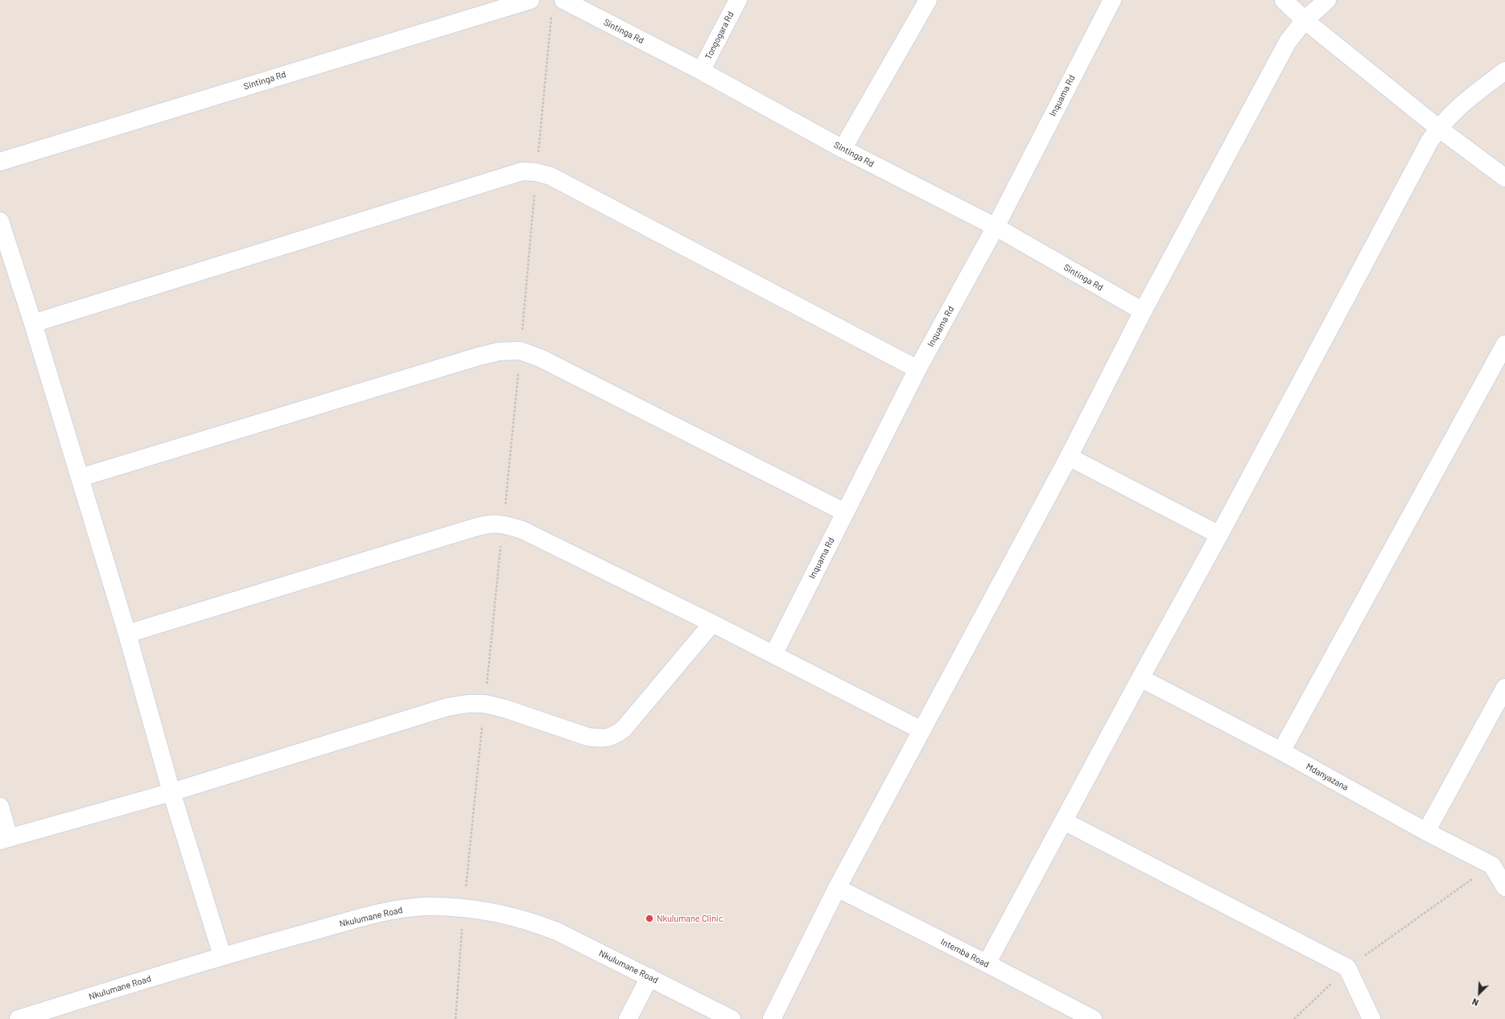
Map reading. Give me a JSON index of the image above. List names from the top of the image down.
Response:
{
  "streets": {
    "street": [
      "Sintinga Rd",
      "Tongogara Rd",
      "Inquama Rd",
      "Mdanyazana",
      "Nkulumane Road",
      "Intemba Road"
    ]
  },
  "crossings": [
    ["Sintinga Rd", "Tongogara Rd"],
    ["Sintinga Rd", "Inquama Rd"]
  ],
  "places": ["Nkulumane Clinic"],
  "north": "bottom left"
}
